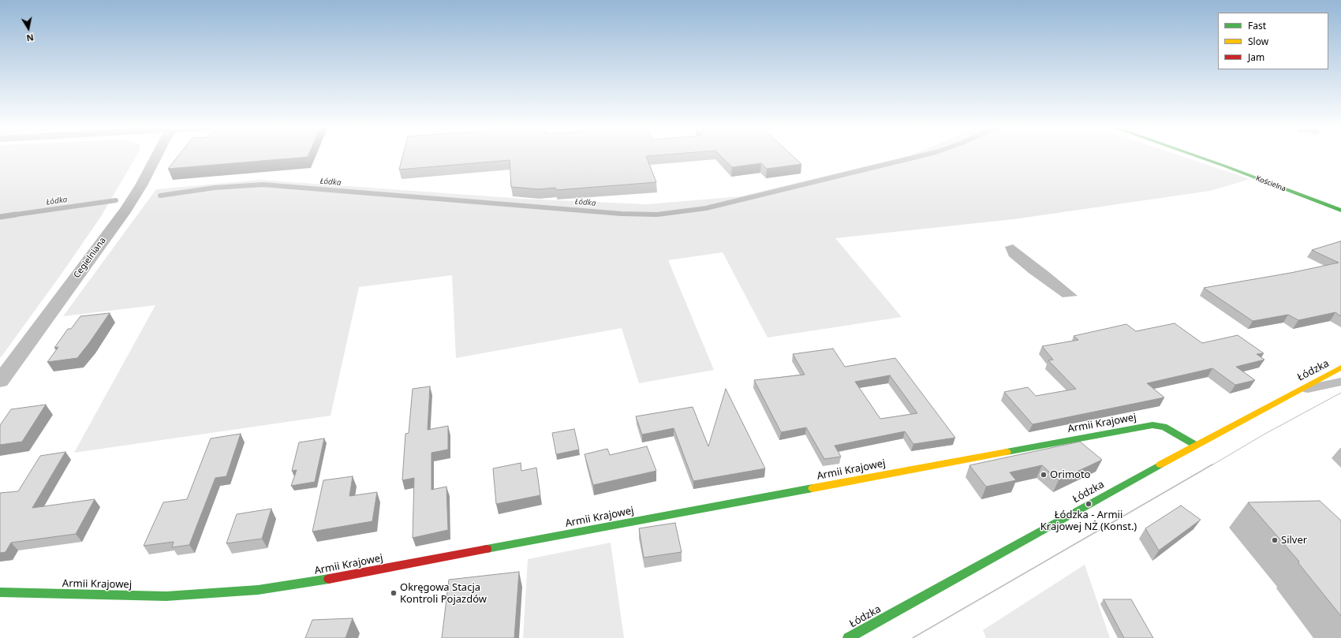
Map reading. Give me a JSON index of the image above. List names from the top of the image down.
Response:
{
  "streets": {
    "street": [
      "Kościelna",
      "Cegielniana",
      "Łódzka",
      "Armii Krajowej"
    ]
  },
  "crossings": [
    ["Łódzka", "Armii Krajowej"]
  ],
  "water": ["Łódka"],
  "places": [
    "Orimoto",
    "Łódzka - Armii Krajowej NŻ (Konst.)",
    "Silver",
    "Okręgowa Stacja Kontroli Pojazdów"
  ],
  "legend": ["Fast", "Slow", "Jam"],
  "north": "bottom"
}
